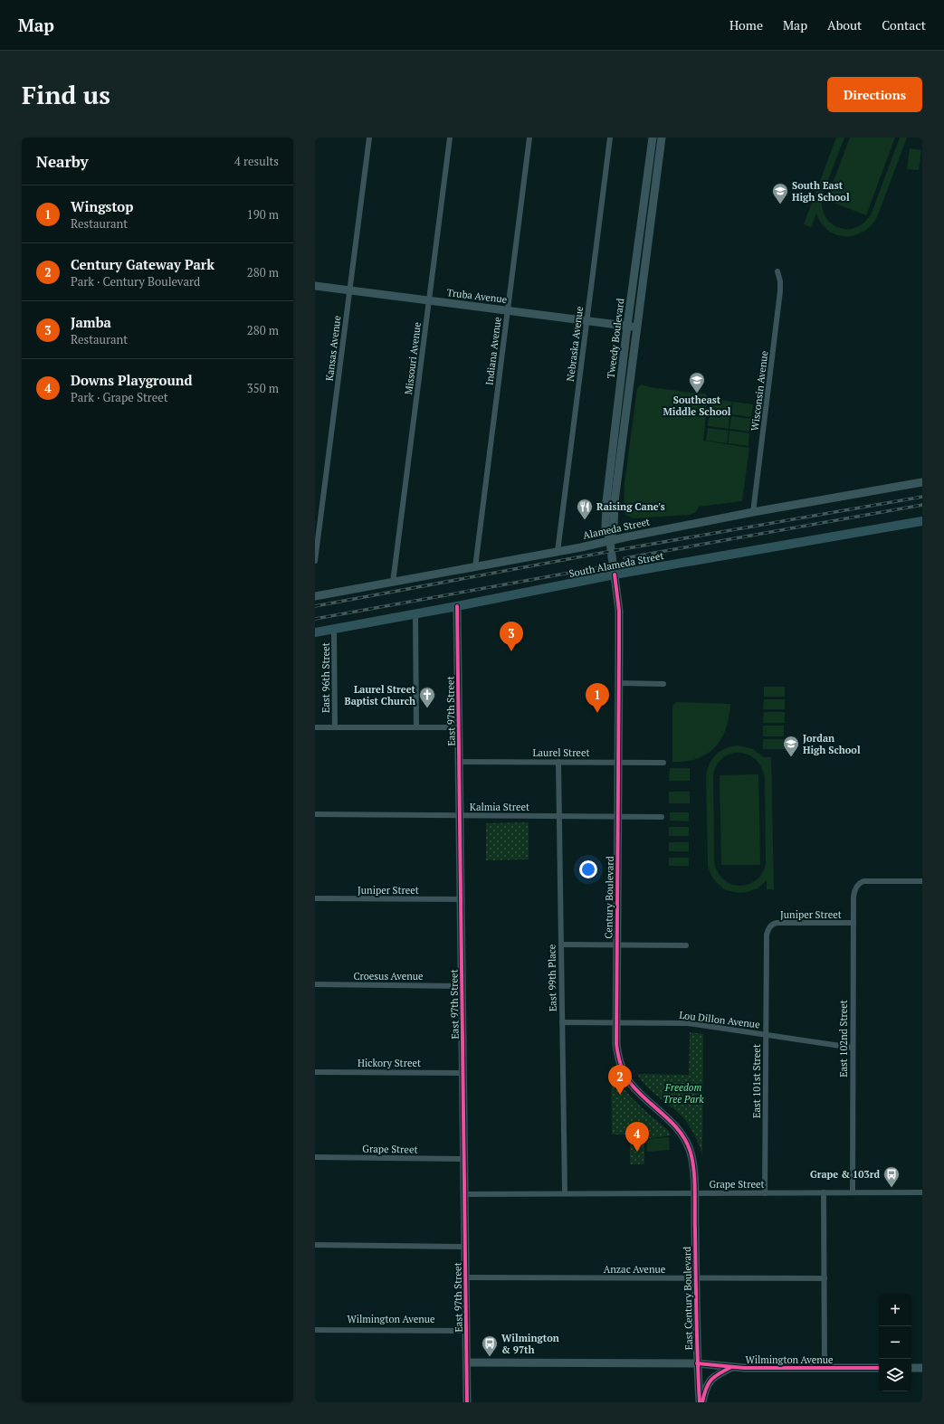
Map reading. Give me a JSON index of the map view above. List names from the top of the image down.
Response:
{
  "streets": {
    "main road": ["South Alameda Street"],
    "street": [
      "Truba Avenue",
      "Tweedy Boulevard",
      "Nebraska Avenue",
      "Kansas Avenue",
      "Indiana Avenue",
      "Missouri Avenue",
      "Wisconsin Avenue",
      "Alameda Street",
      "East 96th Street",
      "East 97th Street",
      "Laurel Street",
      "Kalmia Street",
      "Juniper Street",
      "Century Boulevard",
      "Croesus Avenue",
      "East 99th Place",
      "Lou Dillon Avenue",
      "East 102nd Street",
      "Hickory Street",
      "East 101st Street",
      "Grape Street",
      "Anzac Avenue",
      "East Century Boulevard",
      "Wilmington Avenue"
    ]
  },
  "crossings": [
    ["Truba Avenue", "Tweedy Boulevard"],
    ["Truba Avenue", "Nebraska Avenue"],
    ["Truba Avenue", "Kansas Avenue"],
    ["Truba Avenue", "Indiana Avenue"],
    ["Truba Avenue", "Missouri Avenue"],
    ["Tweedy Boulevard", "Alameda Street"],
    ["Tweedy Boulevard", "South Alameda Street"],
    ["Tweedy Boulevard", "Century Boulevard"],
    ["Nebraska Avenue", "Alameda Street"],
    ["Indiana Avenue", "Alameda Street"],
    ["Missouri Avenue", "Alameda Street"],
    ["Wisconsin Avenue", "Alameda Street"],
    ["South Alameda Street", "East 96th Street"],
    ["South Alameda Street", "East 97th Street"],
    ["South Alameda Street", "Century Boulevard"],
    ["East 97th Street", "Laurel Street"],
    ["East 97th Street", "Kalmia Street"],
    ["East 97th Street", "Juniper Street"],
    ["East 97th Street", "Croesus Avenue"],
    ["East 97th Street", "Hickory Street"],
    ["East 97th Street", "Grape Street"],
    ["East 97th Street", "Anzac Avenue"],
    ["East 97th Street", "Wilmington Avenue"],
    ["Laurel Street", "Century Boulevard"],
    ["Laurel Street", "East 99th Place"],
    ["Kalmia Street", "Century Boulevard"],
    ["Kalmia Street", "East 99th Place"],
    ["Juniper Street", "East 102nd Street"],
    ["Juniper Street", "East 101st Street"],
    ["Century Boulevard", "Lou Dillon Avenue"],
    ["Century Boulevard", "Grape Street"],
    ["Century Boulevard", "East Century Boulevard"],
    ["East 99th Place", "Lou Dillon Avenue"],
    ["East 99th Place", "Grape Street"],
    ["Lou Dillon Avenue", "East 102nd Street"],
    ["Lou Dillon Avenue", "East 101st Street"],
    ["East 102nd Street", "Grape Street"],
    ["East 101st Street", "Grape Street"],
    ["Grape Street", "East Century Boulevard"],
    ["Anzac Avenue", "East Century Boulevard"],
    ["East Century Boulevard", "Wilmington Avenue"]
  ],
  "parks": ["Freedom Tree Park"],
  "places": {
    "school or university": ["South East High School", "Southeast Middle School", "Jordan High School"],
    "restaurant": ["Raising Cane's"],
    "church": ["Laurel Street Baptist Church"],
    "bus stop": ["Grape & 103rd", "Wilmington & 97th"]
  },
  "page": {
    "header": "Map",
    "nav": [
      "Home",
      "Map",
      "About",
      "Contact"
    ],
    "buttons": "Directions",
    "title": "Find us",
    "heading": ["Nearby", "4 results"],
    "list": [
      {
        "mark": "1",
        "name": "Wingstop",
        "note": "Restaurant",
        "value": "190 m"
      },
      {
        "mark": "2",
        "name": "Century Gateway Park",
        "note": "Park · Century Boulevard",
        "value": "280 m"
      },
      {
        "mark": "3",
        "name": "Jamba",
        "note": "Restaurant",
        "value": "280 m"
      },
      {
        "mark": "4",
        "name": "Downs Playground",
        "note": "Park · Grape Street",
        "value": "350 m"
      }
    ],
    "pins": [
      "3",
      "1",
      "2",
      "4"
    ],
    "map_buttons": ["+", "−"]
  }
}
